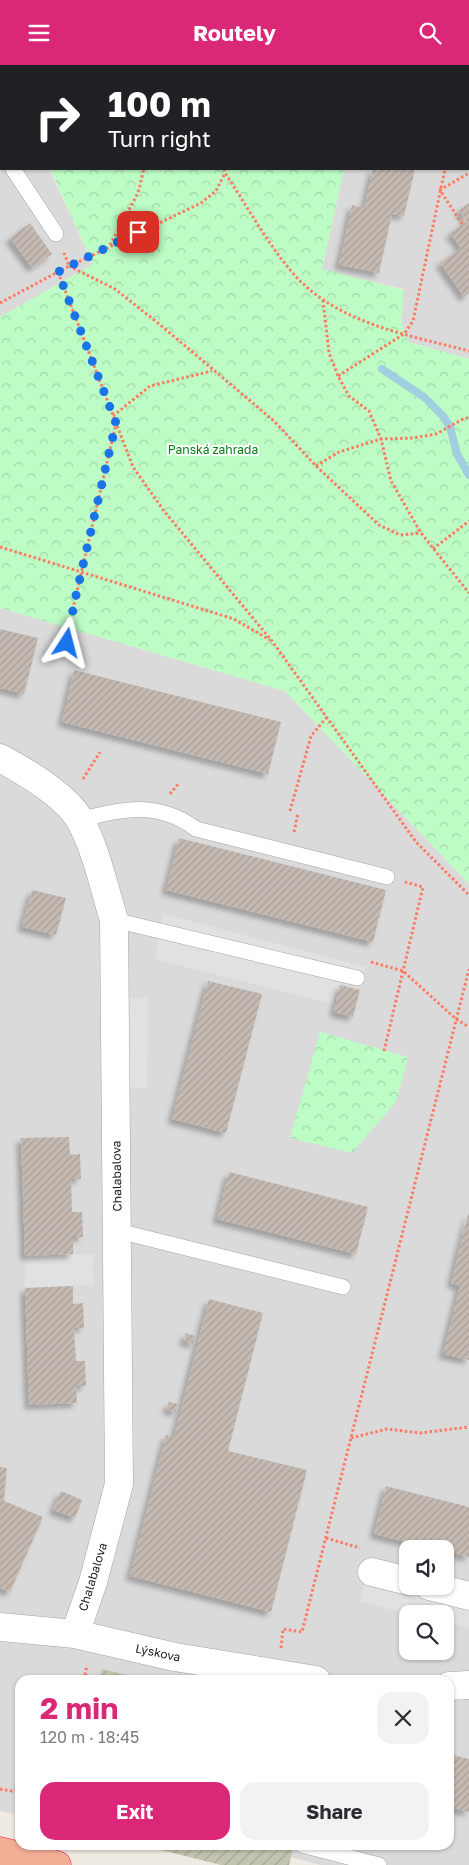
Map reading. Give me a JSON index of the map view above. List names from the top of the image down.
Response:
{
  "streets": {
    "street": ["Chalabalova", "Lýskova"]
  },
  "crossings": [
    ["Chalabalova", "Lýskova"]
  ],
  "parks": ["Panská zahrada"],
  "page": {
    "header": "Routely",
    "turn": ["100 m", "Turn right"],
    "heading": ["2 min", "120 m · 18:45"],
    "buttons": ["Exit", "Share"]
  }
}
